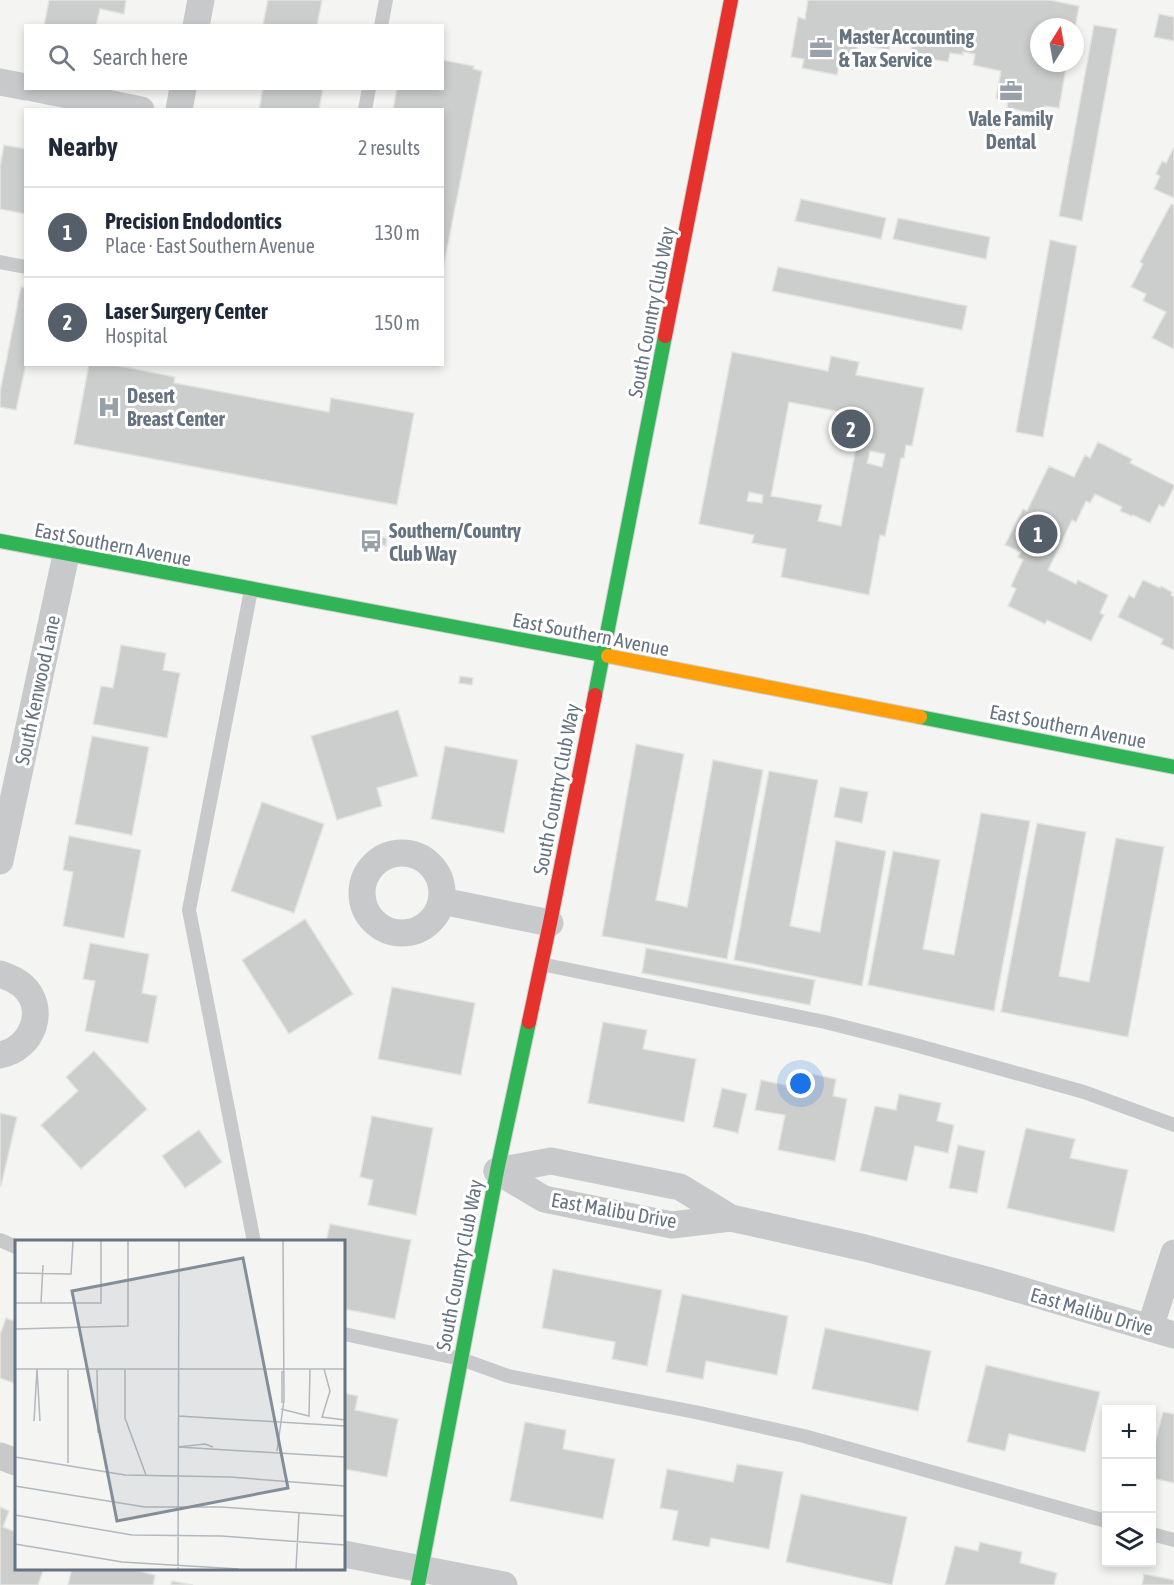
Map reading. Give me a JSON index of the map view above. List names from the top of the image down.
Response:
{
  "streets": {
    "street": [
      "South Country Club Way",
      "East Southern Avenue",
      "South Kenwood Lane",
      "East Malibu Drive"
    ]
  },
  "crossings": [
    ["South Country Club Way", "East Southern Avenue"],
    ["South Country Club Way", "East Malibu Drive"],
    ["East Southern Avenue", "South Kenwood Lane"]
  ],
  "places": {
    "office": ["Master Accounting & Tax Service", "Vale Family Dental"],
    "hospital": ["Desert Breast Center"],
    "bus stop": ["Southern/Country Club Way"]
  },
  "north": "top",
  "page": {
    "search": "Search here",
    "heading": ["Nearby", "2 results"],
    "list": [
      {
        "mark": "1",
        "name": "Precision Endodontics",
        "note": "Place · East Southern Avenue",
        "value": "130 m"
      },
      {
        "mark": "2",
        "name": "Laser Surgery Center",
        "note": "Hospital",
        "value": "150 m"
      }
    ],
    "pins": ["2", "1"],
    "map_buttons": ["+", "−"]
  }
}
